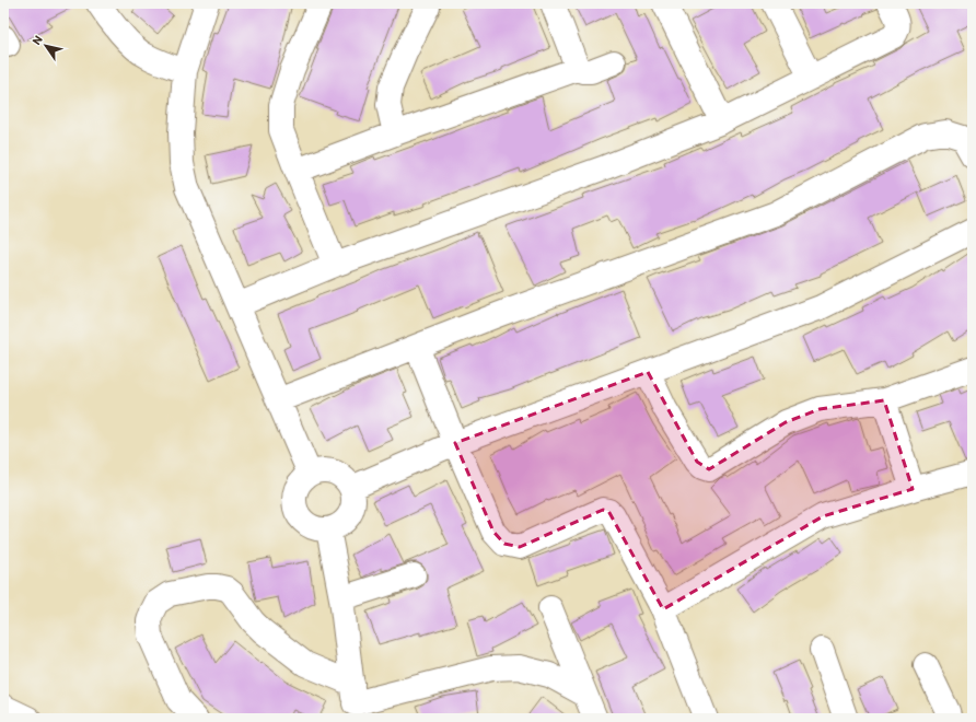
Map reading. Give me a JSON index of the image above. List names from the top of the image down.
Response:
{
  "north": "top left"
}
